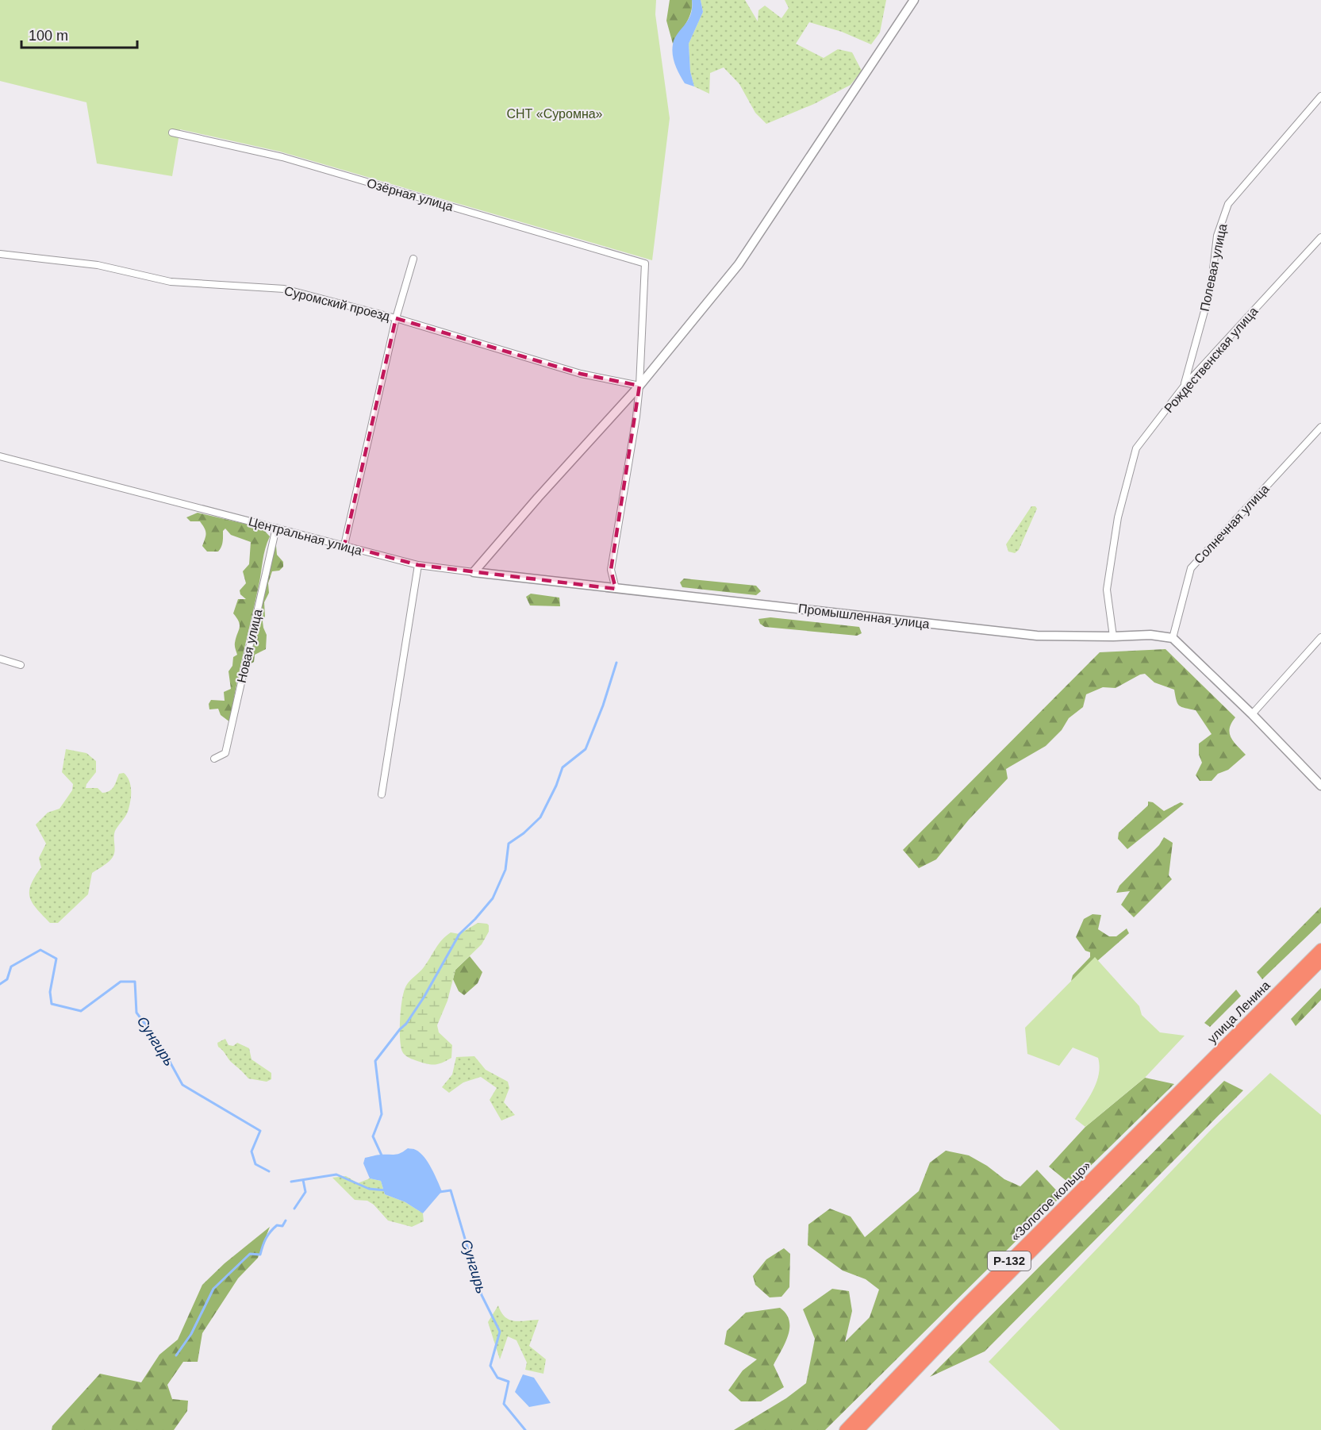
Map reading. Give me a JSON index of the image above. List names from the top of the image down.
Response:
{
  "streets": {
    "highway": ["улица Ленина", "«Золотое кольцо»", "Р-132"],
    "street": [
      "Озёрная улица",
      "Полевая улица",
      "Суромский проезд",
      "Рождественская улица",
      "Солнечная улица",
      "Центральная улица",
      "Промышленная улица",
      "Новая улица"
    ]
  },
  "crossings": [
    ["Озёрная улица", "Суромский проезд"],
    ["Полевая улица", "Рождественская улица"],
    ["Рождественская улица", "Промышленная улица"],
    ["Солнечная улица", "Промышленная улица"],
    ["Центральная улица", "Промышленная улица"],
    ["Центральная улица", "Новая улица"],
    ["улица Ленина", "«Золотое кольцо»"]
  ],
  "water": ["Сунгирь"],
  "parks": ["СНТ «Суромна»"],
  "scale_bar": "100 m"
}
